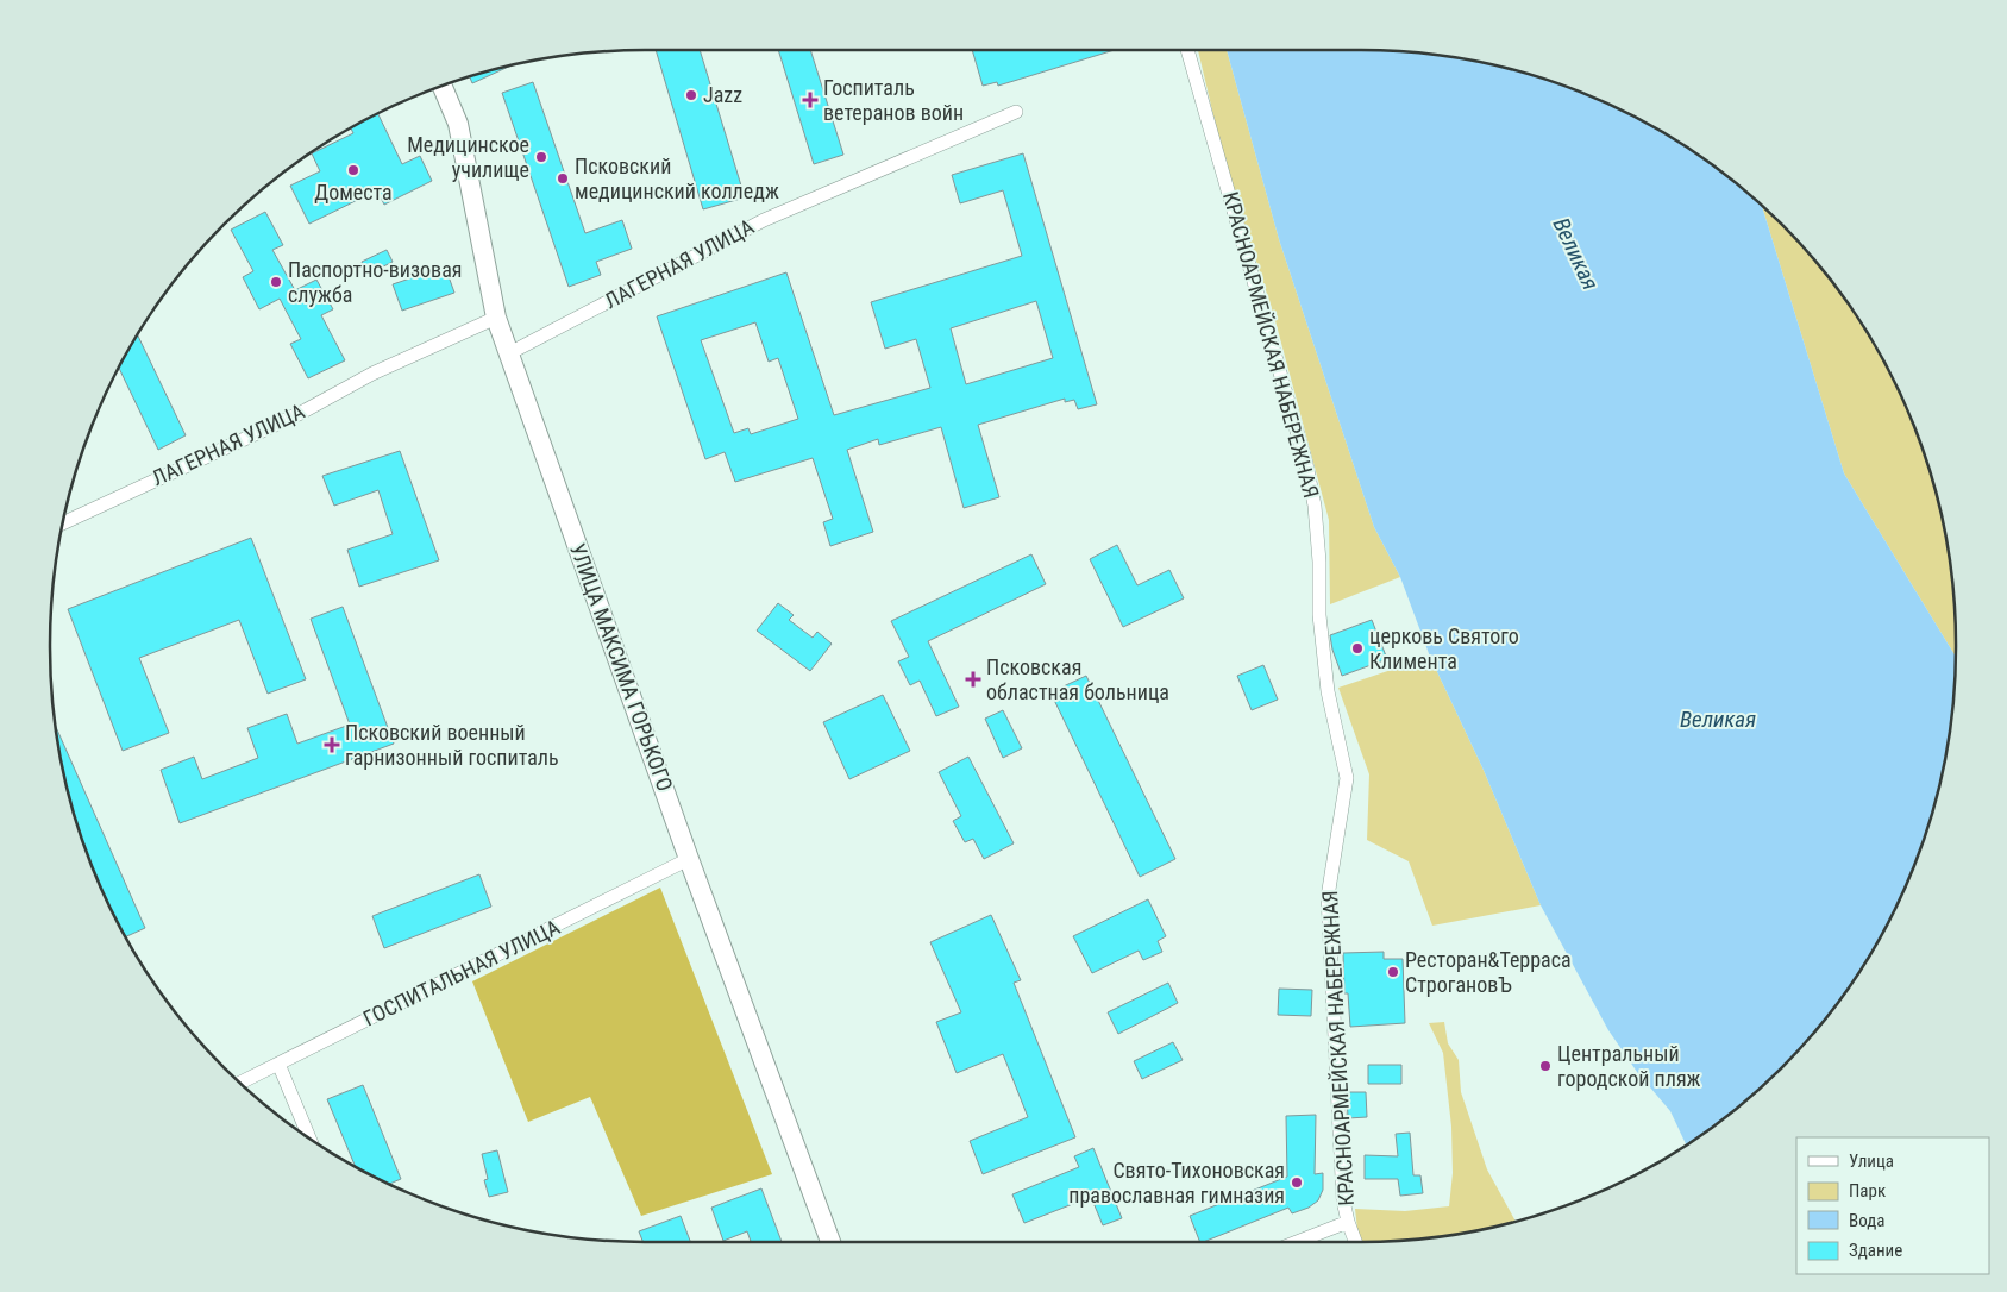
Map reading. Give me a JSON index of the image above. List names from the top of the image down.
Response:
{
  "streets": {
    "main road": ["УЛИЦА МАКСИМА ГОРЬКОГО"],
    "street": ["ЛАГЕРНАЯ УЛИЦА", "КРАСНОАРМЕЙСКАЯ НАБЕРЕЖНАЯ", "ГОСПИТАЛЬНАЯ УЛИЦА"]
  },
  "crossings": [
    ["ЛАГЕРНАЯ УЛИЦА", "УЛИЦА МАКСИМА ГОРЬКОГО"],
    ["УЛИЦА МАКСИМА ГОРЬКОГО", "ГОСПИТАЛЬНАЯ УЛИЦА"]
  ],
  "water": ["Великая"],
  "places": {
    "other": [
      "Jazz",
      "Медицинское училище",
      "Доместа",
      "Псковский медицинский колледж",
      "Паспортно-визовая служба",
      "церковь Святого Климента",
      "Ресторан&Терраса СтрогановЪ",
      "Центральный городской пляж",
      "Свято-Тихоновская православная гимназия"
    ],
    "health": ["Госпиталь ветеранов войн", "Псковская областная больница", "Псковский военный гарнизонный госпиталь"]
  },
  "legend": [
    "Улица",
    "Парк",
    "Вода",
    "Здание"
  ]
}
